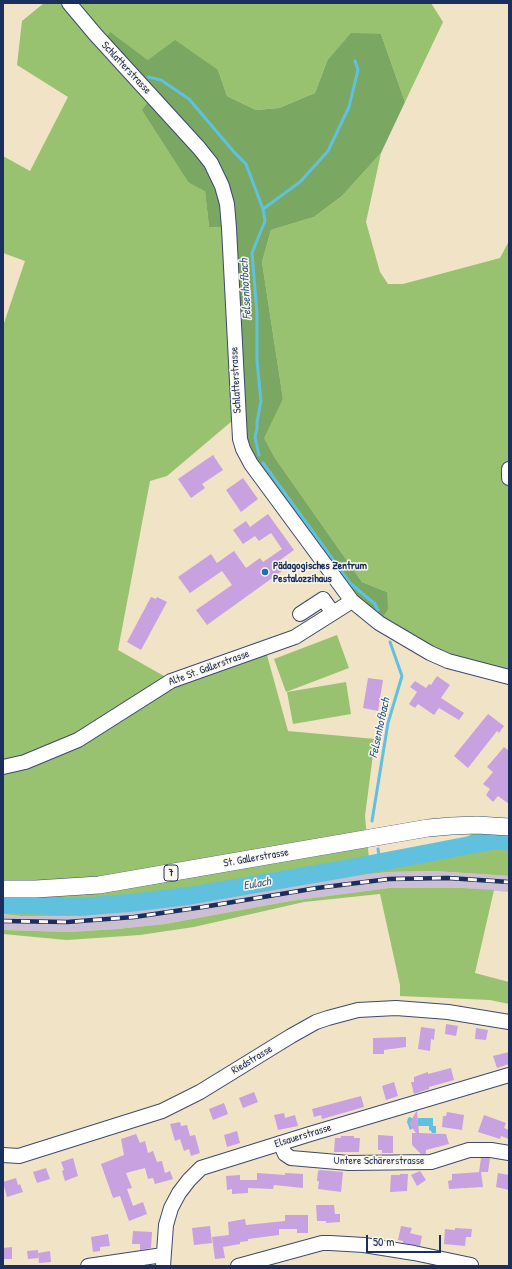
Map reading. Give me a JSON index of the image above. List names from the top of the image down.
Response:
{
  "streets": {
    "main road": ["St. Gallerstrasse", "7"],
    "street": [
      "Schlatterstrasse",
      "Alte St. Gallerstrasse",
      "Riedstrasse",
      "Elsauerstrasse",
      "Untere Schärerstrasse"
    ]
  },
  "crossings": [
    ["Schlatterstrasse", "Alte St. Gallerstrasse"],
    ["Elsauerstrasse", "Untere Schärerstrasse"]
  ],
  "water": ["Felsenhofbach", "Eulach"],
  "places": ["Pädagogisches Zentrum Pestalozzihaus"],
  "scale_bar": "50 m"
}
